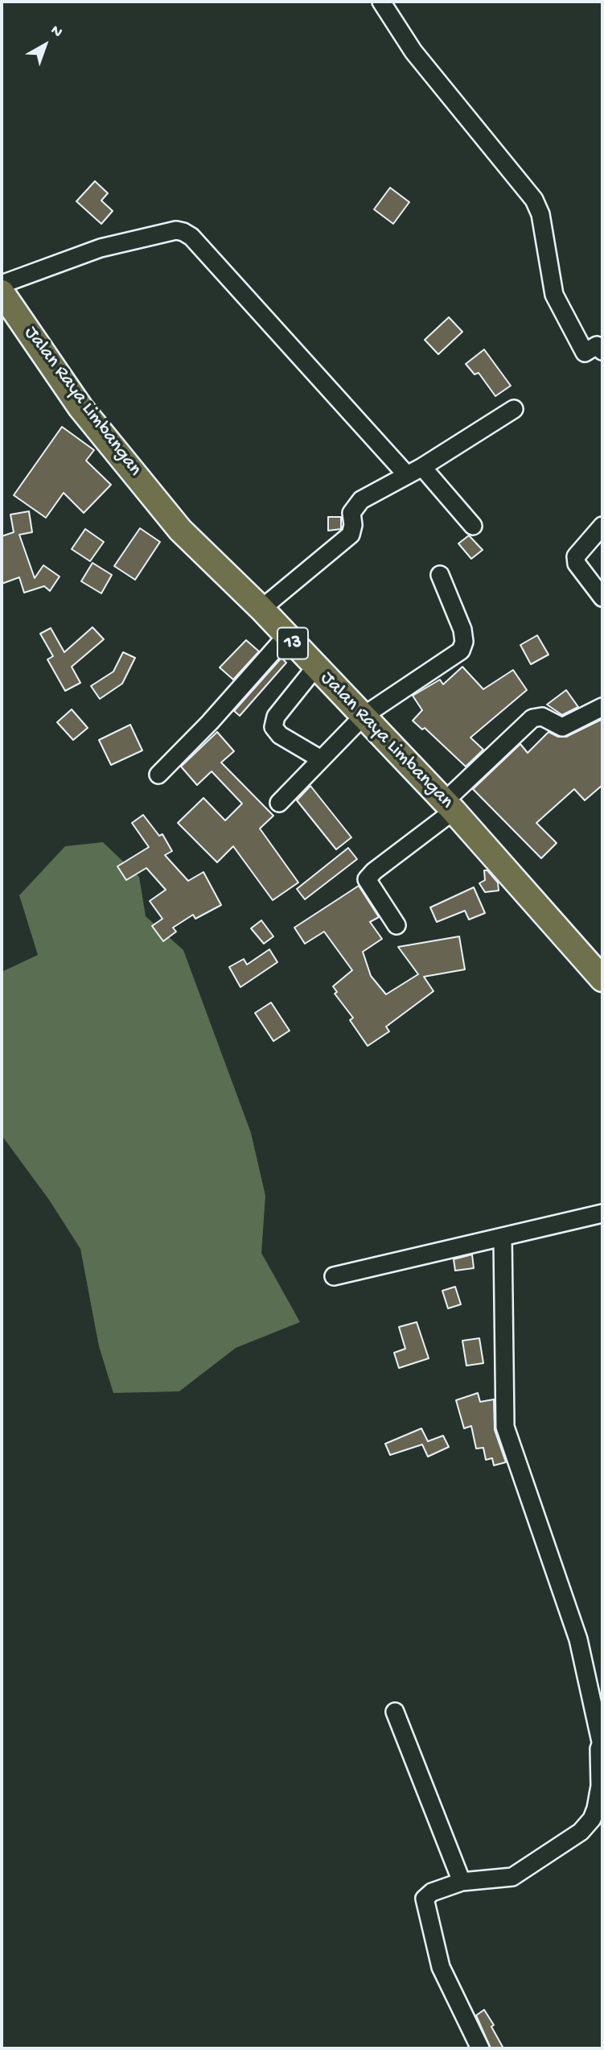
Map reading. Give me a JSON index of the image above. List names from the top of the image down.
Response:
{
  "streets": {
    "highway": ["Jalan Raya Limbangan", "13"]
  },
  "north": "top right"
}
